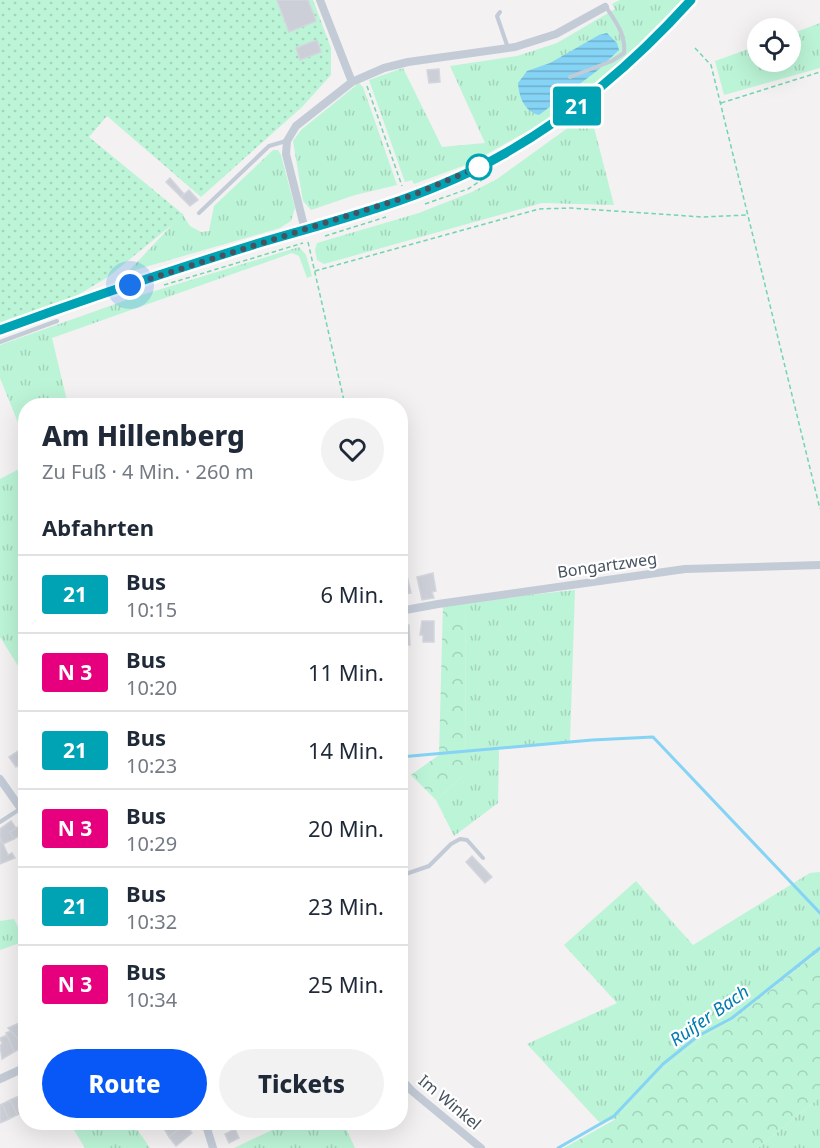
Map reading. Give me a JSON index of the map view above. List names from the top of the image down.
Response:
{
  "streets": {
    "street": ["Bongartzweg", "Im Winkel"]
  },
  "water": ["Ruifer Bach"],
  "lines": ["bus line 21"],
  "page": {
    "on_map": "21",
    "heading": [
      ["Am Hillenberg", "Zu Fuß · 4 Min. · 260 m"],
      "Abfahrten"
    ],
    "list": [
      {
        "mark": "21",
        "name": "Bus",
        "note": "10:15",
        "value": "6 Min."
      },
      {
        "mark": "N 3",
        "name": "Bus",
        "note": "10:20",
        "value": "11 Min."
      },
      {
        "mark": "21",
        "name": "Bus",
        "note": "10:23",
        "value": "14 Min."
      },
      {
        "mark": "N 3",
        "name": "Bus",
        "note": "10:29",
        "value": "20 Min."
      },
      {
        "mark": "21",
        "name": "Bus",
        "note": "10:32",
        "value": "23 Min."
      },
      {
        "mark": "N 3",
        "name": "Bus",
        "note": "10:34",
        "value": "25 Min."
      }
    ],
    "buttons": ["Route", "Tickets"]
  }
}
